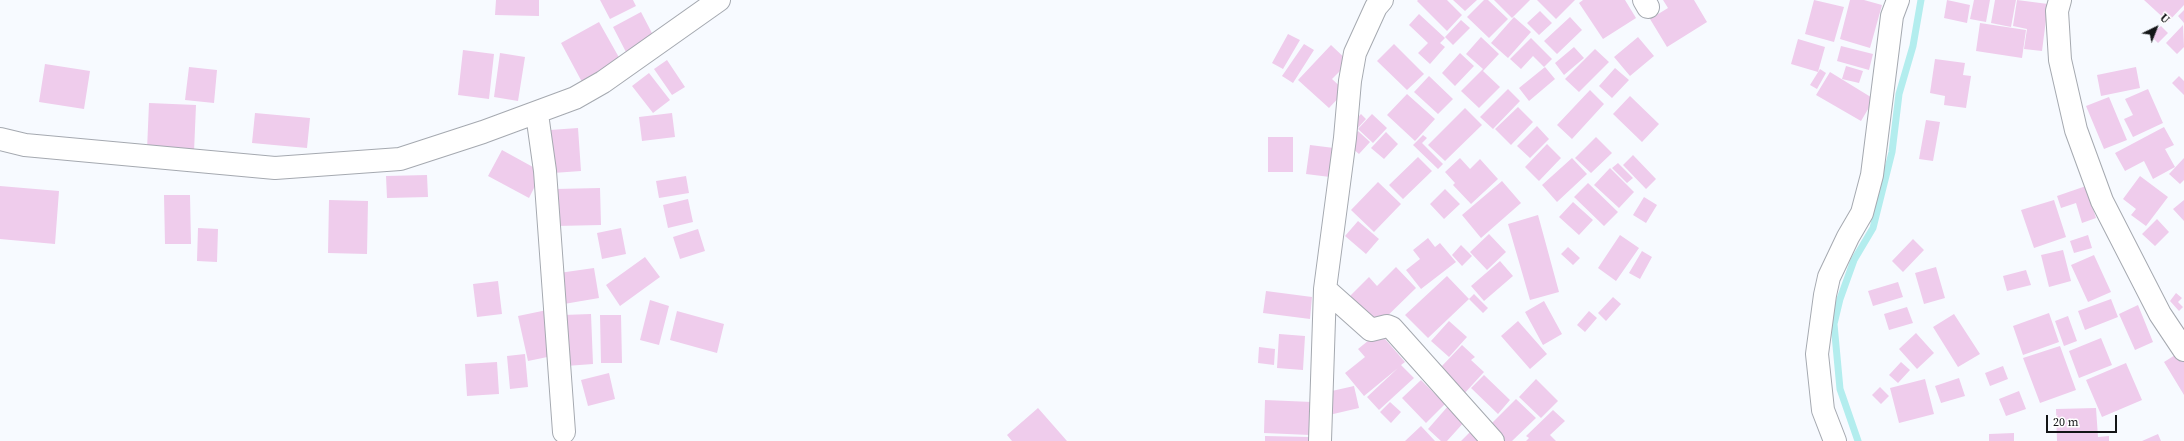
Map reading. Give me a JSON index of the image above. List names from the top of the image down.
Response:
{
  "scale_bar": "20 m",
  "north": "top right"
}
